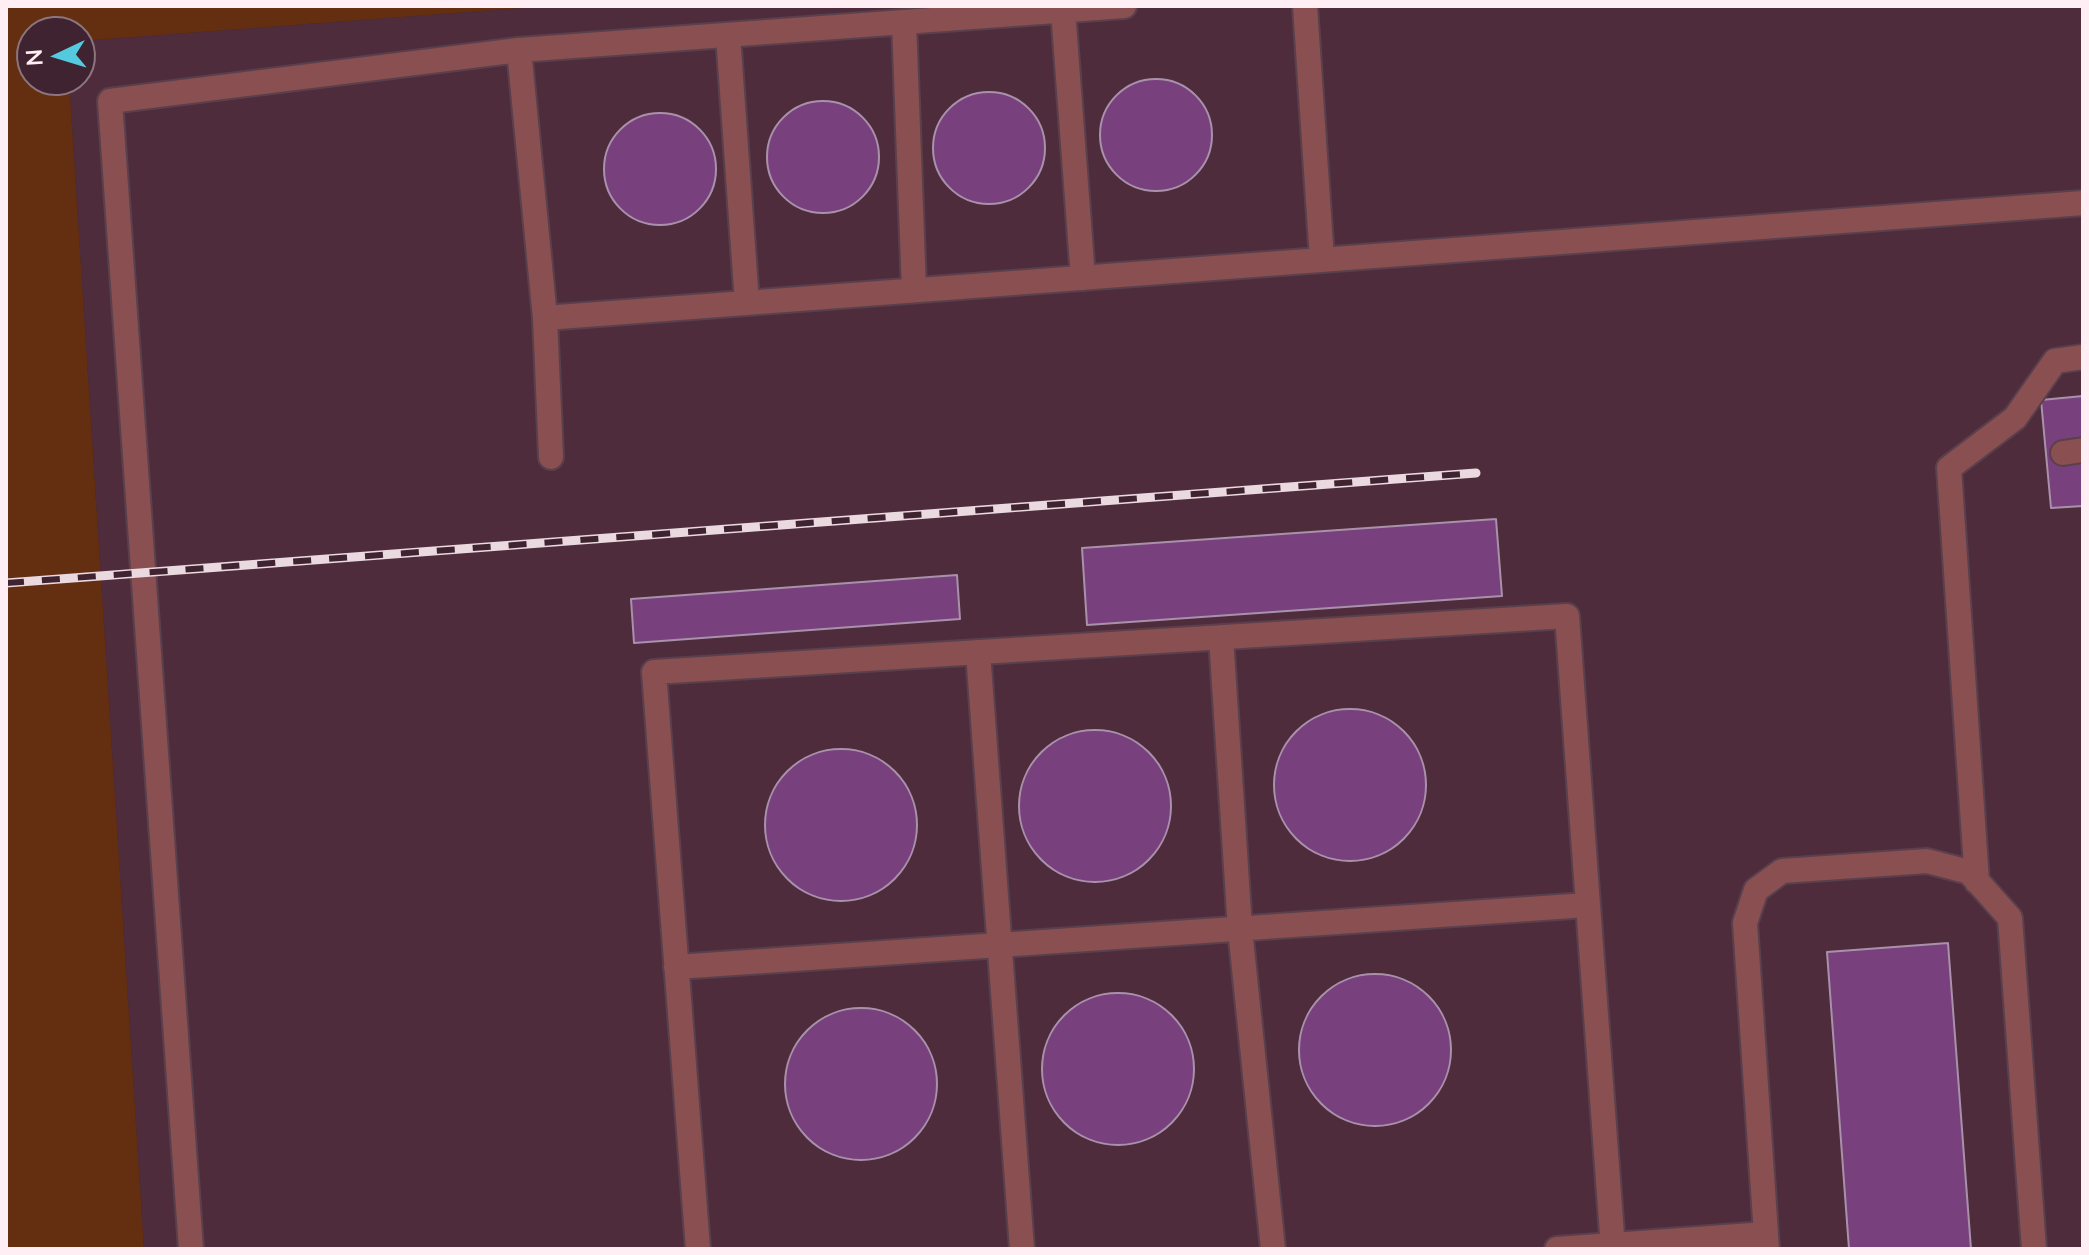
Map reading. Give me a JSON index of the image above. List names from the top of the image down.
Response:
{
  "north": "left"
}
